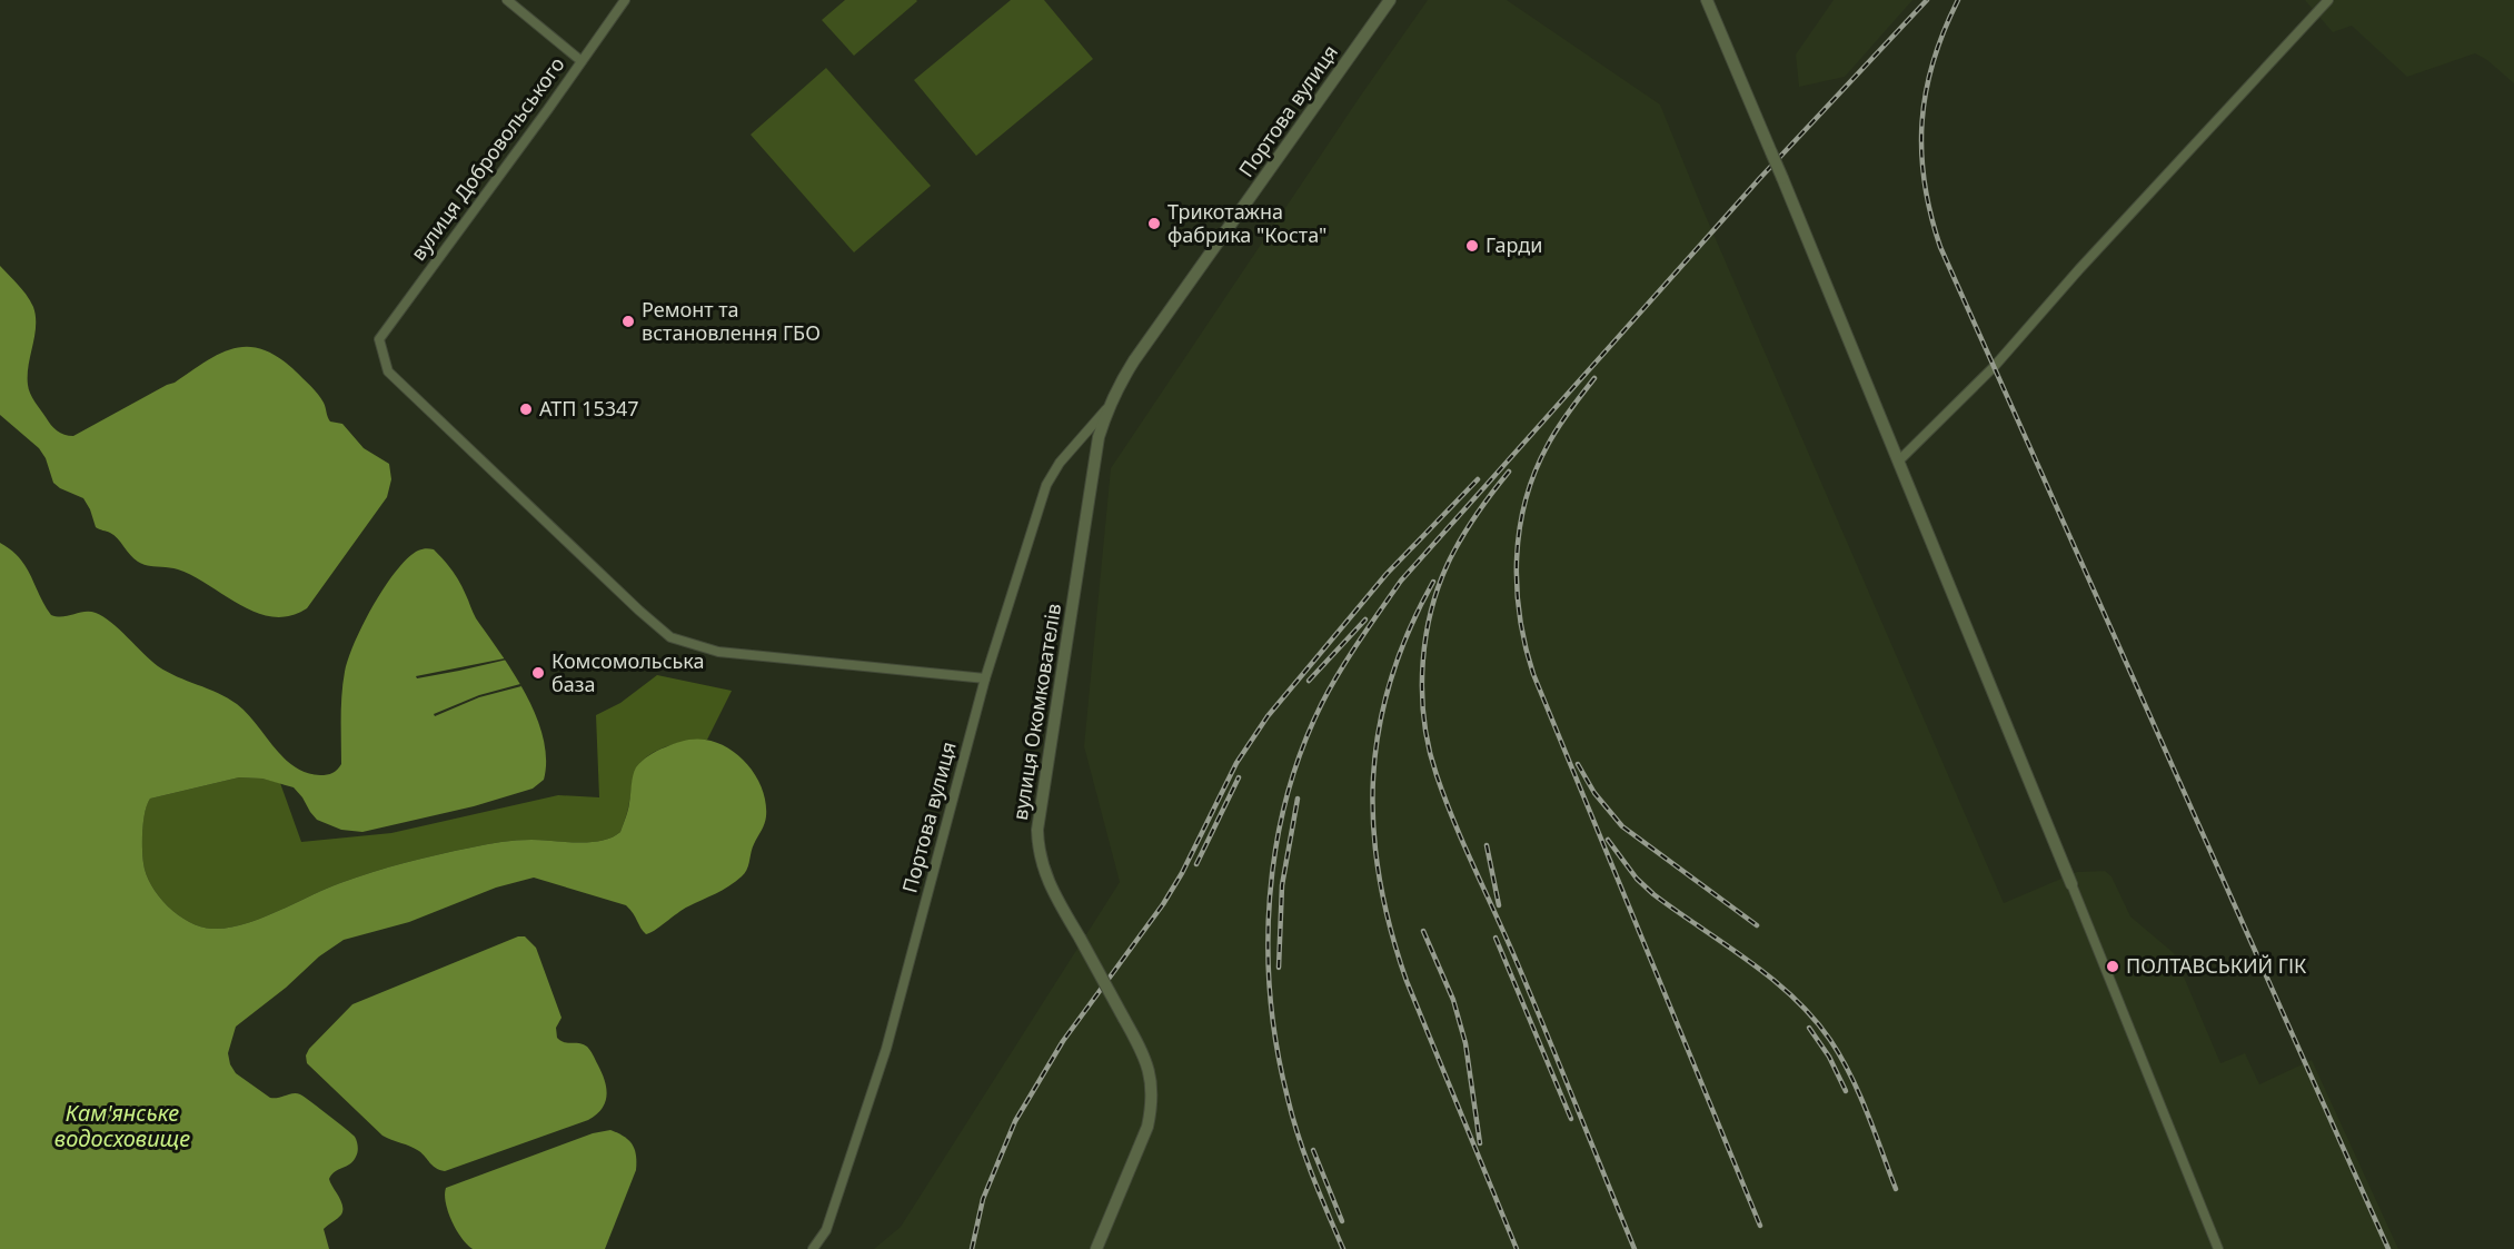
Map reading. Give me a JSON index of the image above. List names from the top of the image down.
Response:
{
  "streets": {
    "street": ["Портова вулиця", "вулиця Добровольського", "вулиця Окомкователів"]
  },
  "crossings": [
    ["Портова вулиця", "вулиця Добровольського"],
    ["Портова вулиця", "вулиця Окомкователів"]
  ],
  "water": ["Кам'янське водосховище"],
  "places": [
    "Трикотажна фабрика \"Коста\"",
    "Гарди",
    "Ремонт та встановлення ГБО",
    "АТП 15347",
    "Комсомольська база",
    "ПОЛТАВСЬКИЙ ГІК"
  ]
}
